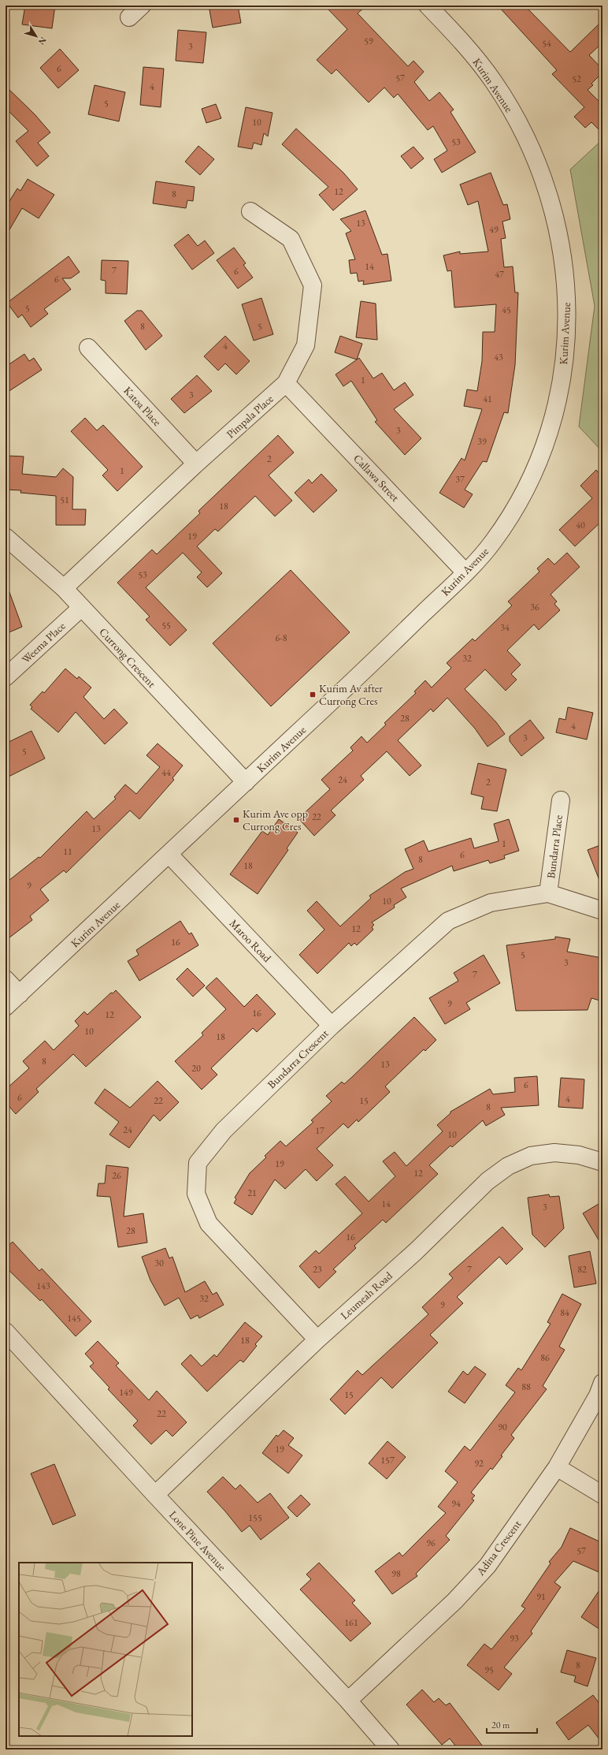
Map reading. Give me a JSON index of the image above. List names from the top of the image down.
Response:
{
  "streets": {
    "street": [
      "Kurim Avenue",
      "Katoa Place",
      "Pimpala Place",
      "Callawa Street",
      "Weema Place",
      "Currong Crescent",
      "Bundarra Place",
      "Maroo Road",
      "Bundarra Crescent",
      "Leumeah Road",
      "Lone Pine Avenue",
      "Adina Crescent"
    ]
  },
  "crossings": [
    ["Kurim Avenue", "Callawa Street"],
    ["Kurim Avenue", "Currong Crescent"],
    ["Kurim Avenue", "Maroo Road"],
    ["Katoa Place", "Pimpala Place"],
    ["Pimpala Place", "Callawa Street"],
    ["Pimpala Place", "Currong Crescent"],
    ["Weema Place", "Currong Crescent"],
    ["Bundarra Place", "Bundarra Crescent"],
    ["Maroo Road", "Bundarra Crescent"],
    ["Bundarra Crescent", "Leumeah Road"],
    ["Leumeah Road", "Lone Pine Avenue"],
    ["Lone Pine Avenue", "Adina Crescent"]
  ],
  "places": {
    "transit": ["Kurim Av after Currong Cres", "Kurim Ave opp Currong Cres"]
  },
  "house_numbers": [
    "59",
    "54",
    "3",
    "6",
    "57",
    "52",
    "4",
    "5",
    "10",
    "53",
    "12",
    "8",
    "13",
    "49",
    "14",
    "7",
    "6",
    "47",
    "6",
    "5",
    "45",
    "8",
    "5",
    "4",
    "43",
    "1",
    "3",
    "41",
    "3",
    "39",
    "2",
    "1",
    "37",
    "51",
    "18",
    "40",
    "19",
    "53",
    "36",
    "55",
    "34",
    "6-8",
    "32",
    "28",
    "4",
    "3",
    "5",
    "44",
    "24",
    "2",
    "22",
    "13",
    "1",
    "11",
    "6",
    "8",
    "18",
    "9",
    "10",
    "12",
    "16",
    "5",
    "3",
    "7",
    "9",
    "16",
    "12",
    "10",
    "18",
    "8",
    "13",
    "20",
    "6",
    "6",
    "4",
    "22",
    "15",
    "8",
    "24",
    "17",
    "10",
    "19",
    "12",
    "26",
    "21",
    "14",
    "3",
    "28",
    "16",
    "30",
    "23",
    "7",
    "82",
    "143",
    "32",
    "9",
    "84",
    "145",
    "18",
    "86",
    "88",
    "149",
    "15",
    "22",
    "90",
    "19",
    "157",
    "92",
    "94",
    "155",
    "96",
    "57",
    "98",
    "91",
    "161",
    "93",
    "8",
    "95"
  ],
  "scale_bar": "20 m",
  "north": "bottom right"
}
